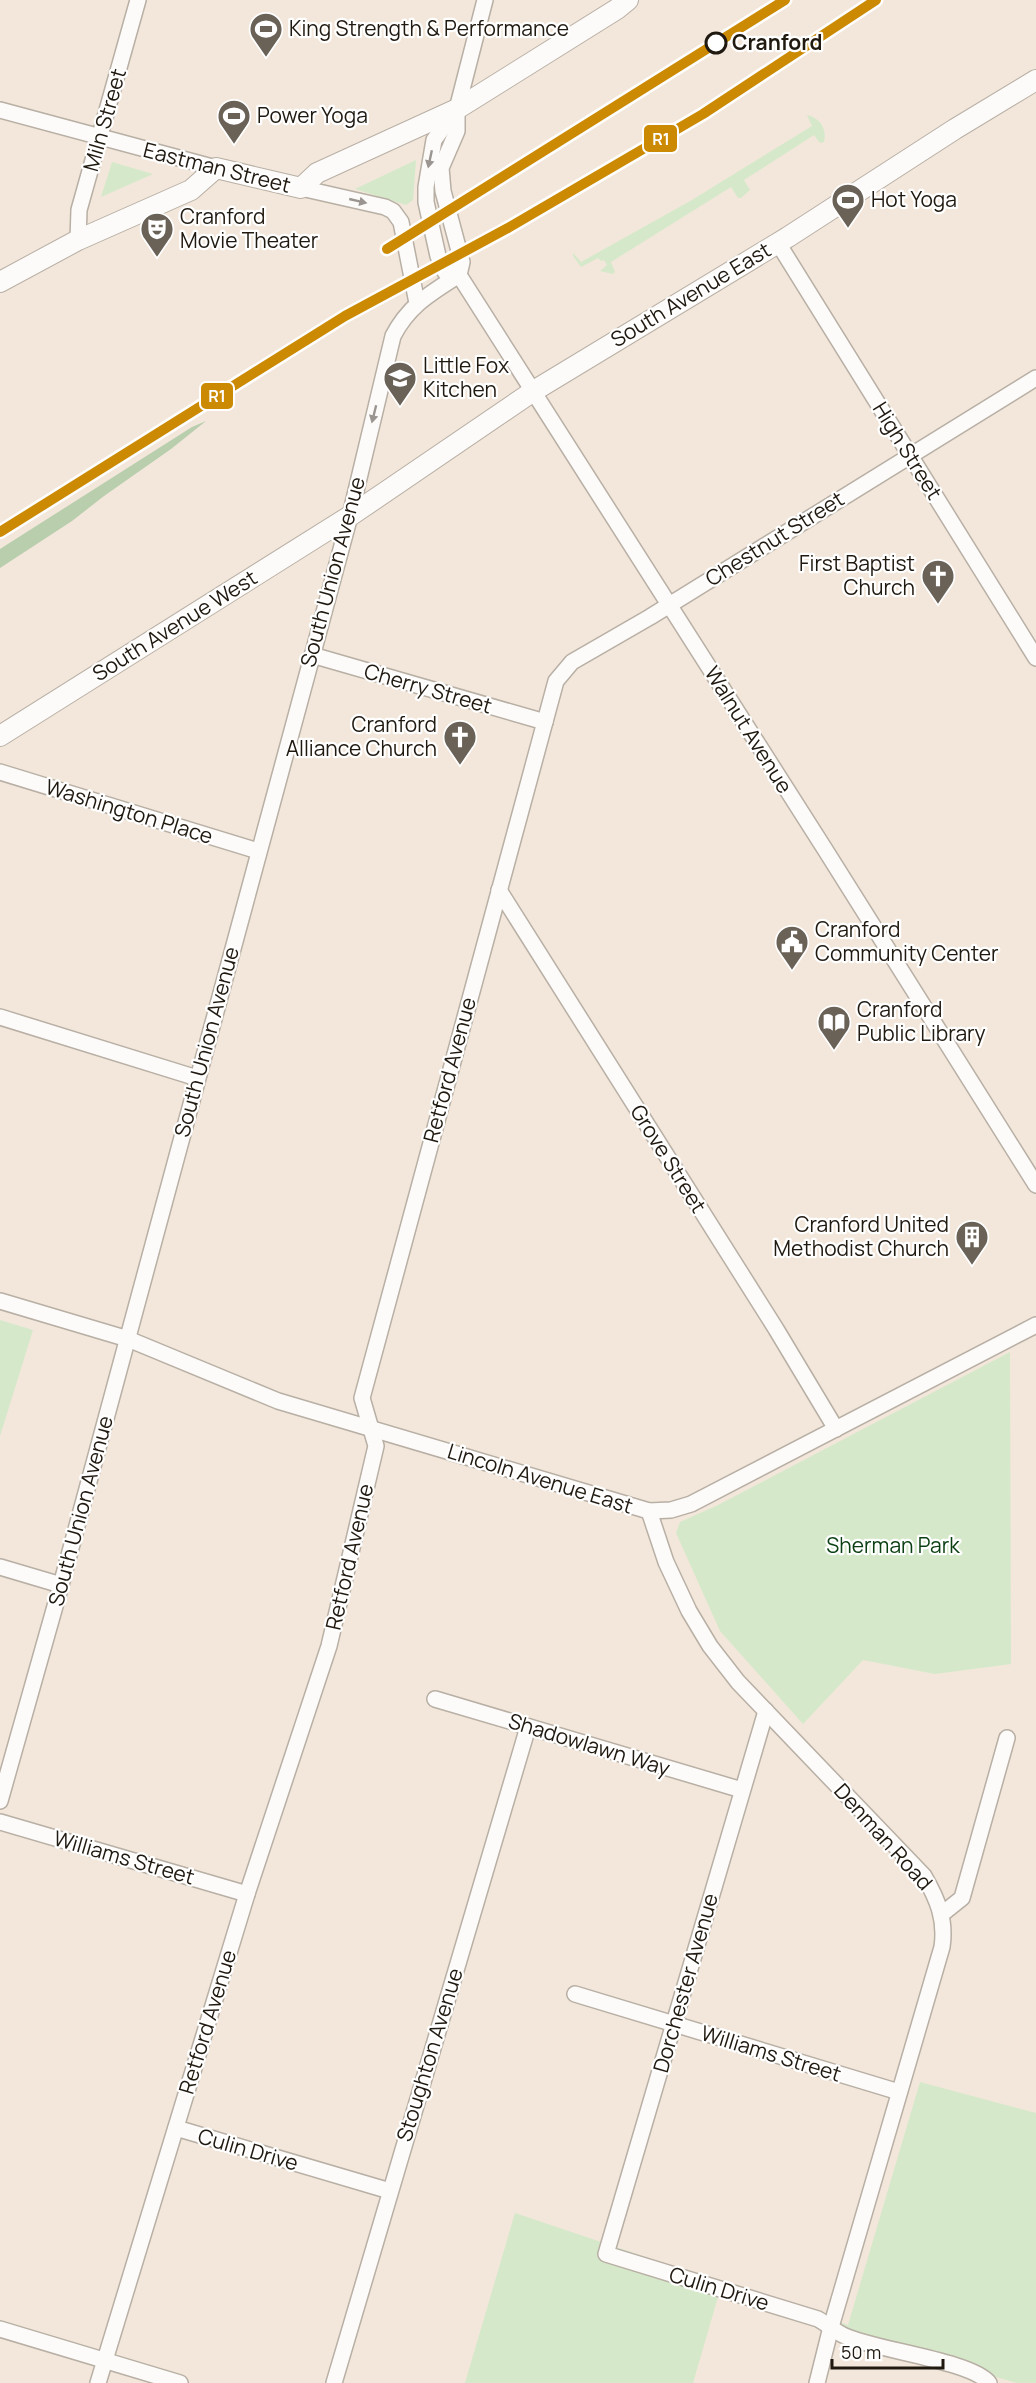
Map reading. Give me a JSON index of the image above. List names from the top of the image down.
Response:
{
  "streets": {
    "main road": ["Eastman Street", "South Avenue East", "South Avenue West"],
    "street": [
      "Miln Street",
      "High Street",
      "Chestnut Street",
      "South Union Avenue",
      "Cherry Street",
      "Walnut Avenue",
      "Washington Place",
      "Retford Avenue",
      "Grove Street",
      "Lincoln Avenue East",
      "Shadowlawn Way",
      "Denman Road",
      "Williams Street",
      "Dorchester Avenue",
      "Stoughton Avenue",
      "Culin Drive"
    ]
  },
  "crossings": [
    ["Miln Street", "Eastman Street"],
    ["Eastman Street", "South Union Avenue"],
    ["South Avenue East", "High Street"],
    ["South Avenue East", "South Union Avenue"],
    ["South Avenue East", "South Avenue West"],
    ["South Avenue East", "Walnut Avenue"],
    ["High Street", "Chestnut Street"],
    ["Chestnut Street", "Cherry Street"],
    ["Chestnut Street", "Walnut Avenue"],
    ["Chestnut Street", "Retford Avenue"],
    ["South Union Avenue", "South Avenue West"],
    ["South Union Avenue", "Cherry Street"],
    ["South Union Avenue", "Walnut Avenue"],
    ["South Union Avenue", "Washington Place"],
    ["South Union Avenue", "Lincoln Avenue East"],
    ["Cherry Street", "Retford Avenue"],
    ["Retford Avenue", "Grove Street"],
    ["Retford Avenue", "Lincoln Avenue East"],
    ["Retford Avenue", "Williams Street"],
    ["Retford Avenue", "Culin Drive"],
    ["Grove Street", "Lincoln Avenue East"],
    ["Lincoln Avenue East", "Denman Road"],
    ["Shadowlawn Way", "Dorchester Avenue"],
    ["Shadowlawn Way", "Stoughton Avenue"],
    ["Denman Road", "Williams Street"],
    ["Denman Road", "Dorchester Avenue"],
    ["Denman Road", "Culin Drive"],
    ["Williams Street", "Dorchester Avenue"],
    ["Dorchester Avenue", "Culin Drive"],
    ["Stoughton Avenue", "Culin Drive"]
  ],
  "parks": ["Sherman Park"],
  "places": {
    "other": ["Cranford"],
    "sports": ["King Strength & Performance", "Power Yoga", "Hot Yoga"],
    "theatre": ["Cranford Movie Theater"],
    "school or university": ["Little Fox Kitchen"],
    "church": ["First Baptist Church", "Cranford Alliance Church"],
    "public building": ["Cranford Community Center"],
    "library": ["Cranford Public Library"],
    "building": ["Cranford United Methodist Church"]
  },
  "lines": ["transit line R1"],
  "scale_bar": "50 m"
}
